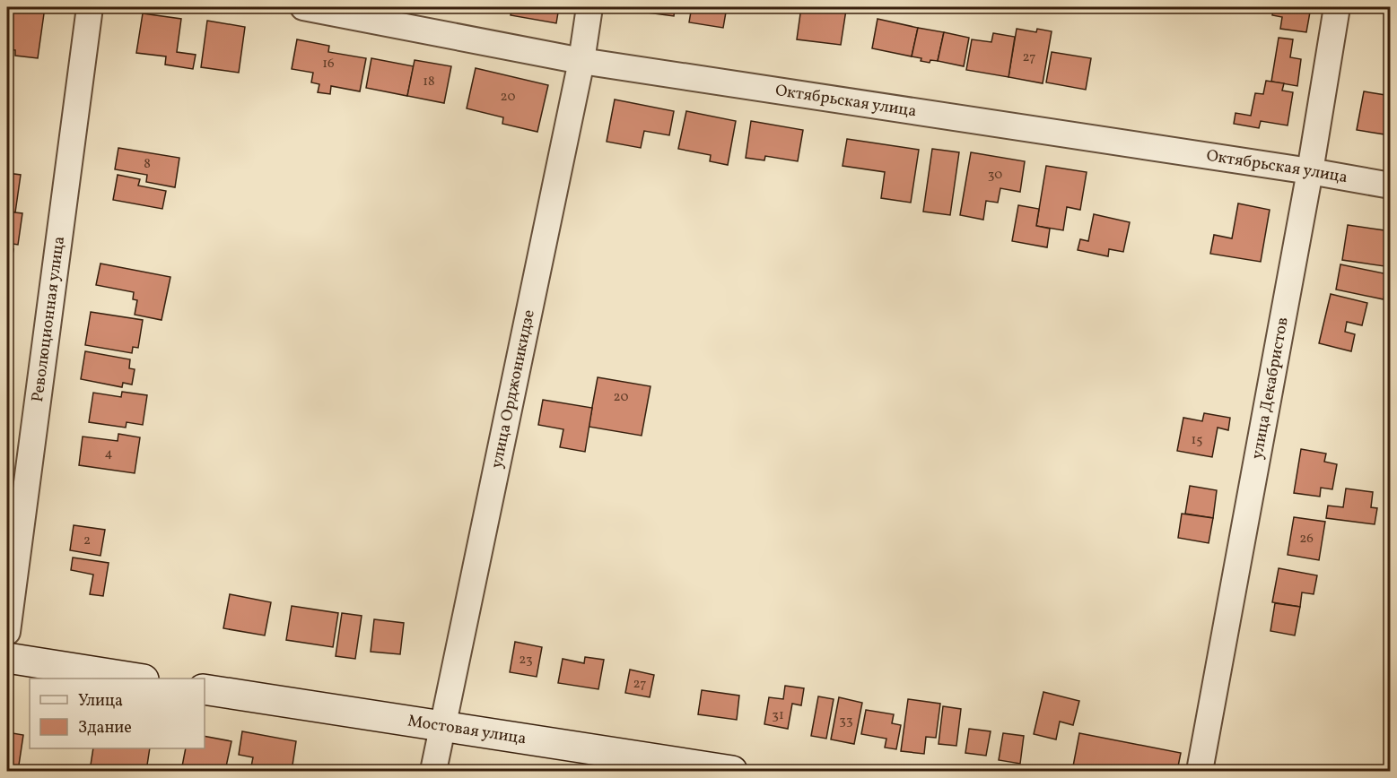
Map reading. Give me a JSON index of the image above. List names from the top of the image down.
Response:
{
  "streets": {
    "street": [
      "Октябрьская улица",
      "Революционная улица",
      "улица Орджоникидзе",
      "улица Декабристов",
      "Мостовая улица"
    ]
  },
  "crossings": [
    ["Октябрьская улица", "улица Орджоникидзе"],
    ["Октябрьская улица", "улица Декабристов"],
    ["улица Орджоникидзе", "Мостовая улица"]
  ],
  "house_numbers": [
    "27",
    "16",
    "18",
    "20",
    "8",
    "30",
    "20",
    "15",
    "4",
    "26",
    "2",
    "23",
    "27",
    "31",
    "33"
  ],
  "legend": ["Улица", "Здание"]
}
